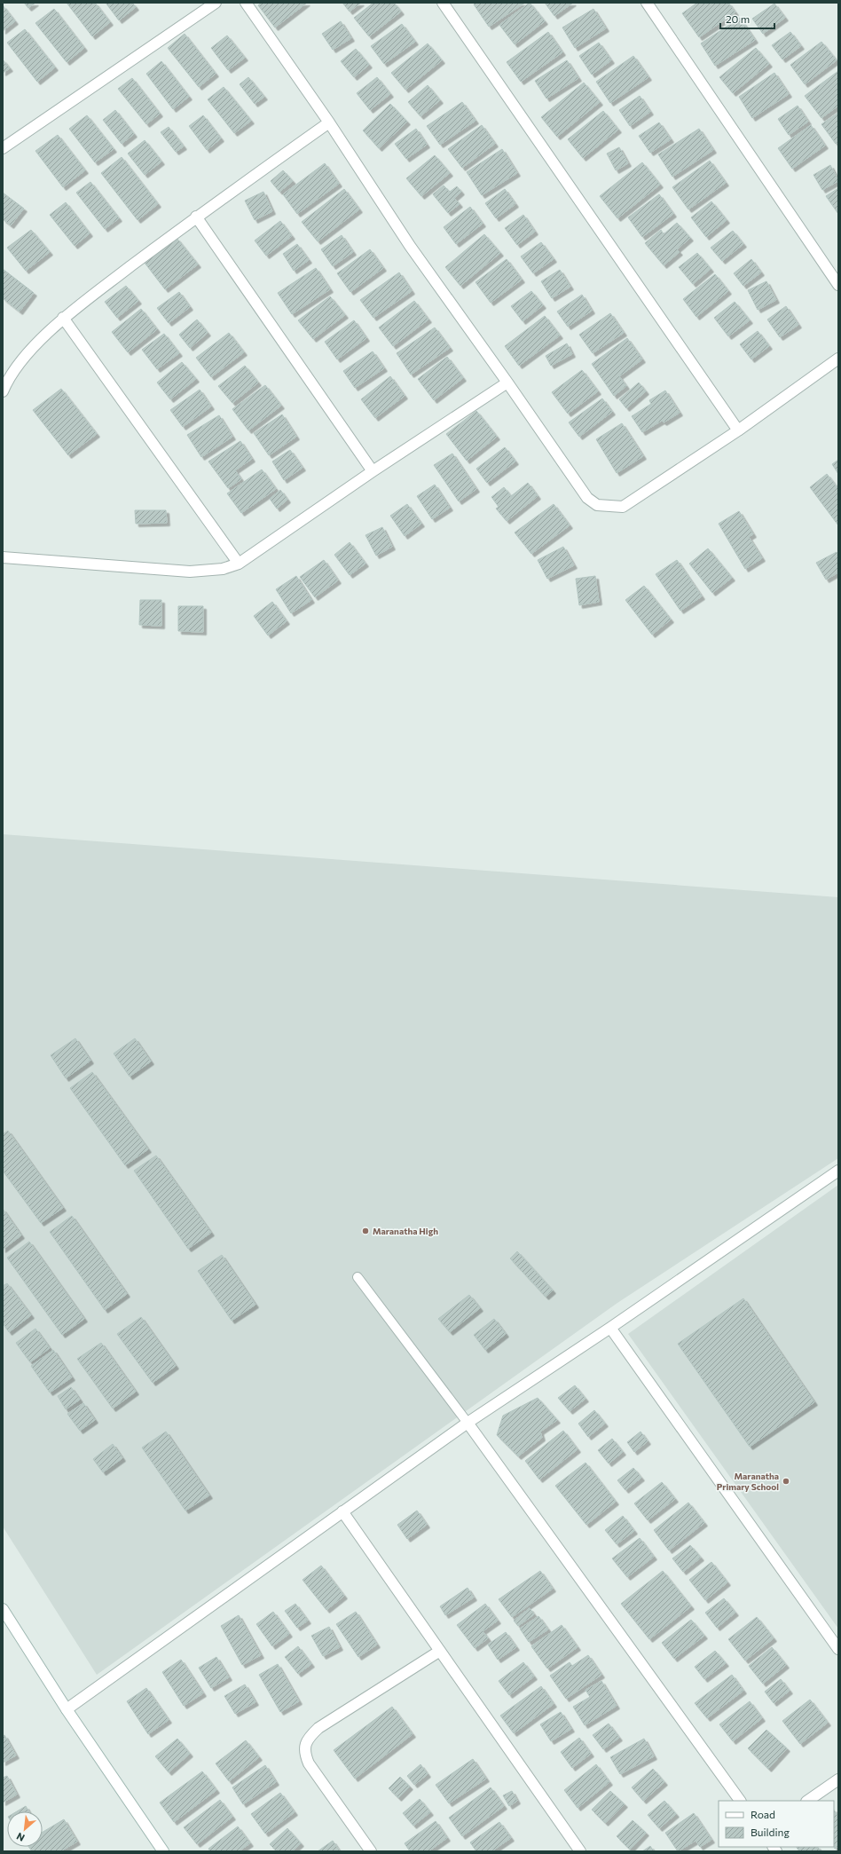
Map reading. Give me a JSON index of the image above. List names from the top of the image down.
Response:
{
  "places": ["Maranatha High", "Maranatha Primary School"],
  "legend": ["Road", "Building"],
  "scale_bar": "20 m",
  "north": "bottom left"
}
